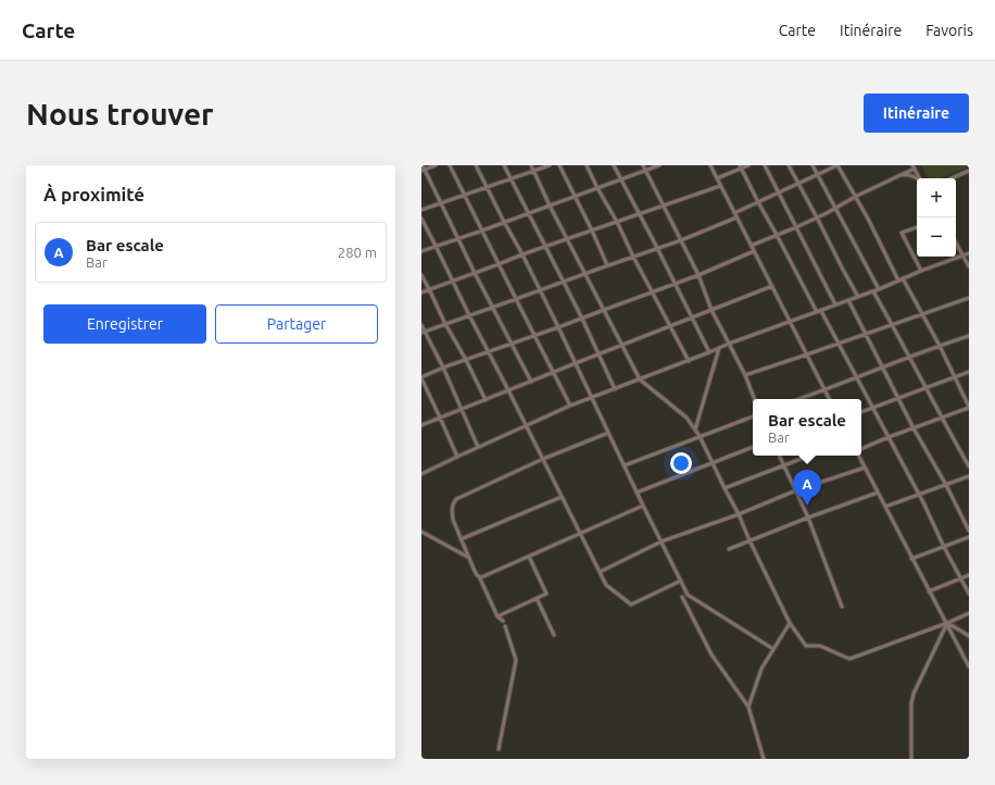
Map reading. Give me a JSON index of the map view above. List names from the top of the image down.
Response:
{
  "page": {
    "header": "Carte",
    "nav": ["Carte", "Itinéraire", "Favoris"],
    "buttons": [
      "Itinéraire",
      ["Enregistrer", "Partager"]
    ],
    "title": "Nous trouver",
    "heading": "À proximité",
    "map_buttons": ["+", "−"],
    "list": [
      {
        "mark": "A",
        "name": "Bar escale",
        "note": "Bar",
        "value": "280 m"
      }
    ],
    "popup": ["Bar escale", "Bar"],
    "pins": "A"
  }
}
